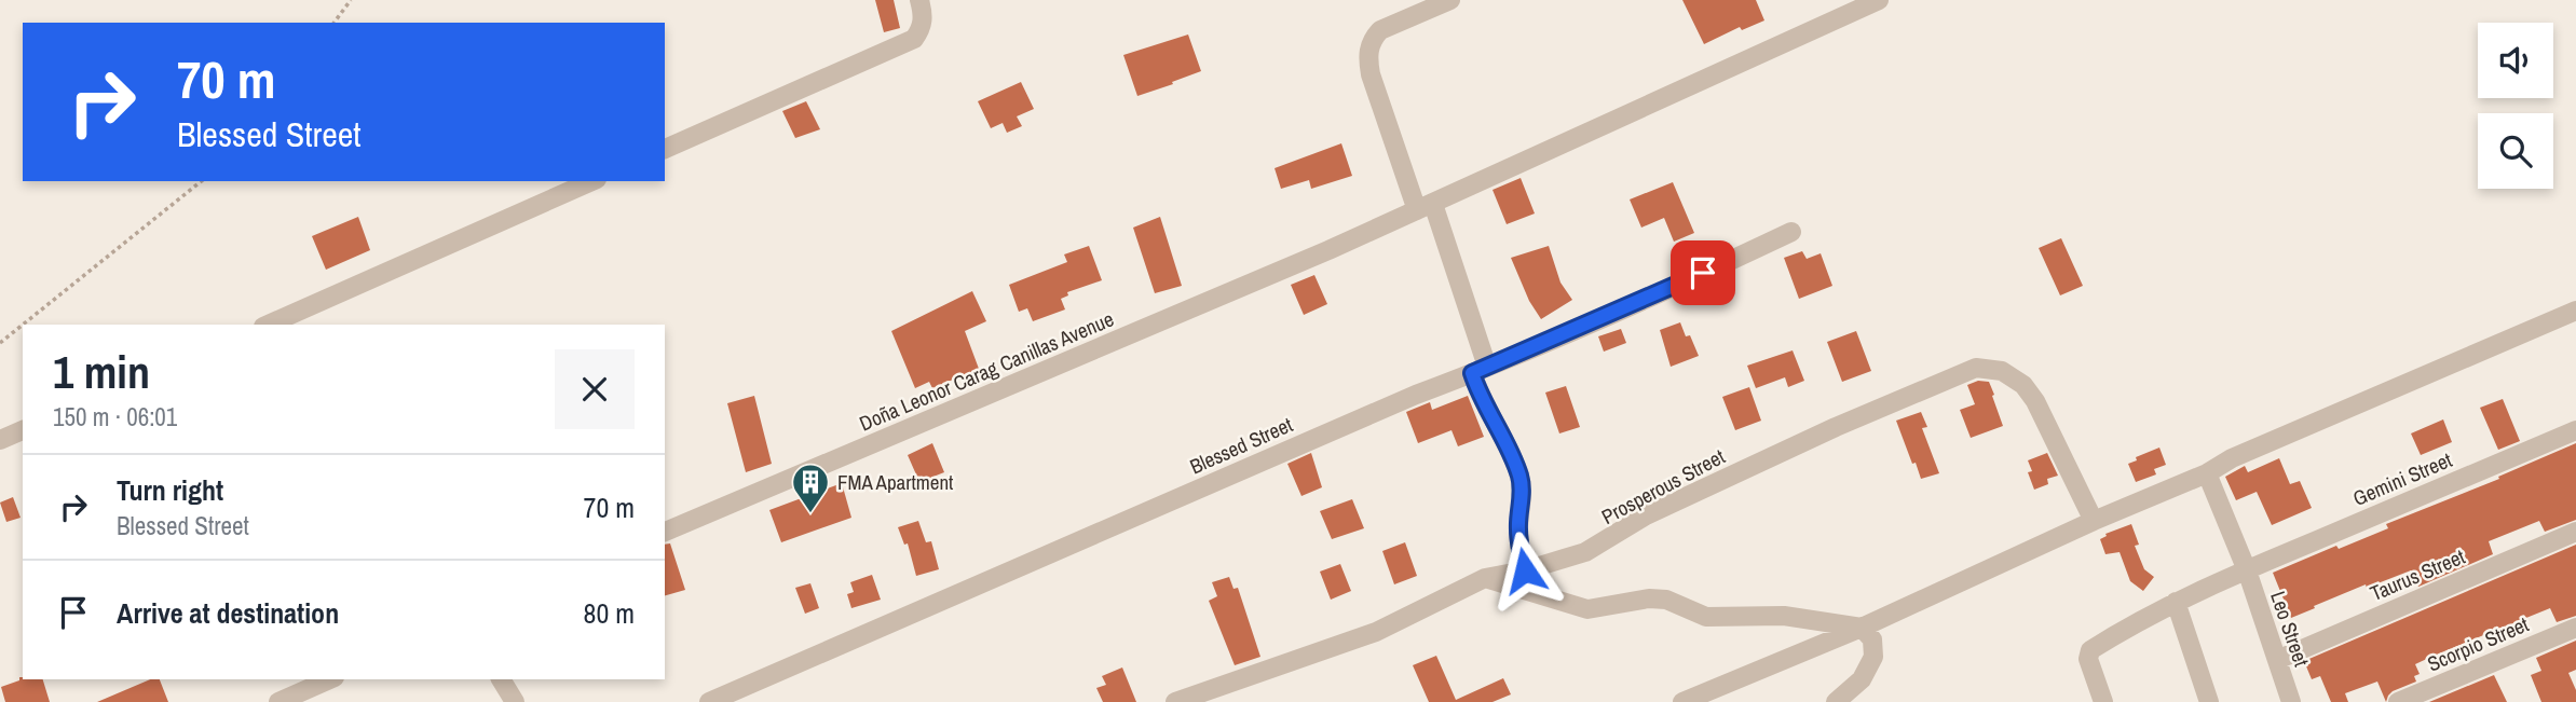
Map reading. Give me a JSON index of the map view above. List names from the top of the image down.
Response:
{
  "streets": {
    "street": [
      "Doña Leonor Carag Canillas Avenue",
      "Blessed Street",
      "Gemini Street",
      "Prosperous Street",
      "Taurus Street",
      "Leo Street",
      "Scorpio Street"
    ]
  },
  "crossings": [
    ["Gemini Street", "Leo Street"],
    ["Taurus Street", "Leo Street"]
  ],
  "places": {
    "building": ["FMA Apartment"]
  },
  "page": {
    "turn": ["70 m", "Blessed Street"],
    "heading": ["1 min", "150 m · 06:01"],
    "list": [
      {
        "name": "Turn right",
        "note": "Blessed Street",
        "value": "70 m"
      },
      {
        "name": "Arrive at destination",
        "value": "80 m"
      }
    ]
  }
}
